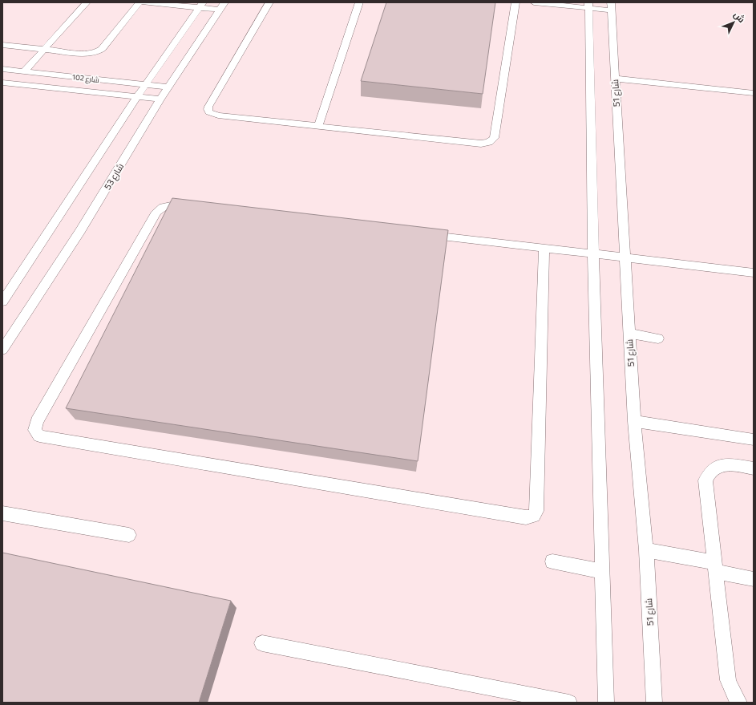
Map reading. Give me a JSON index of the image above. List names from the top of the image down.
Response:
{
  "streets": {
    "lane": ["شارع 102", "شارع 51", "شارع 53"]
  },
  "crossings": [
    ["شارع 102", "شارع 53"]
  ],
  "north": "top right"
}
